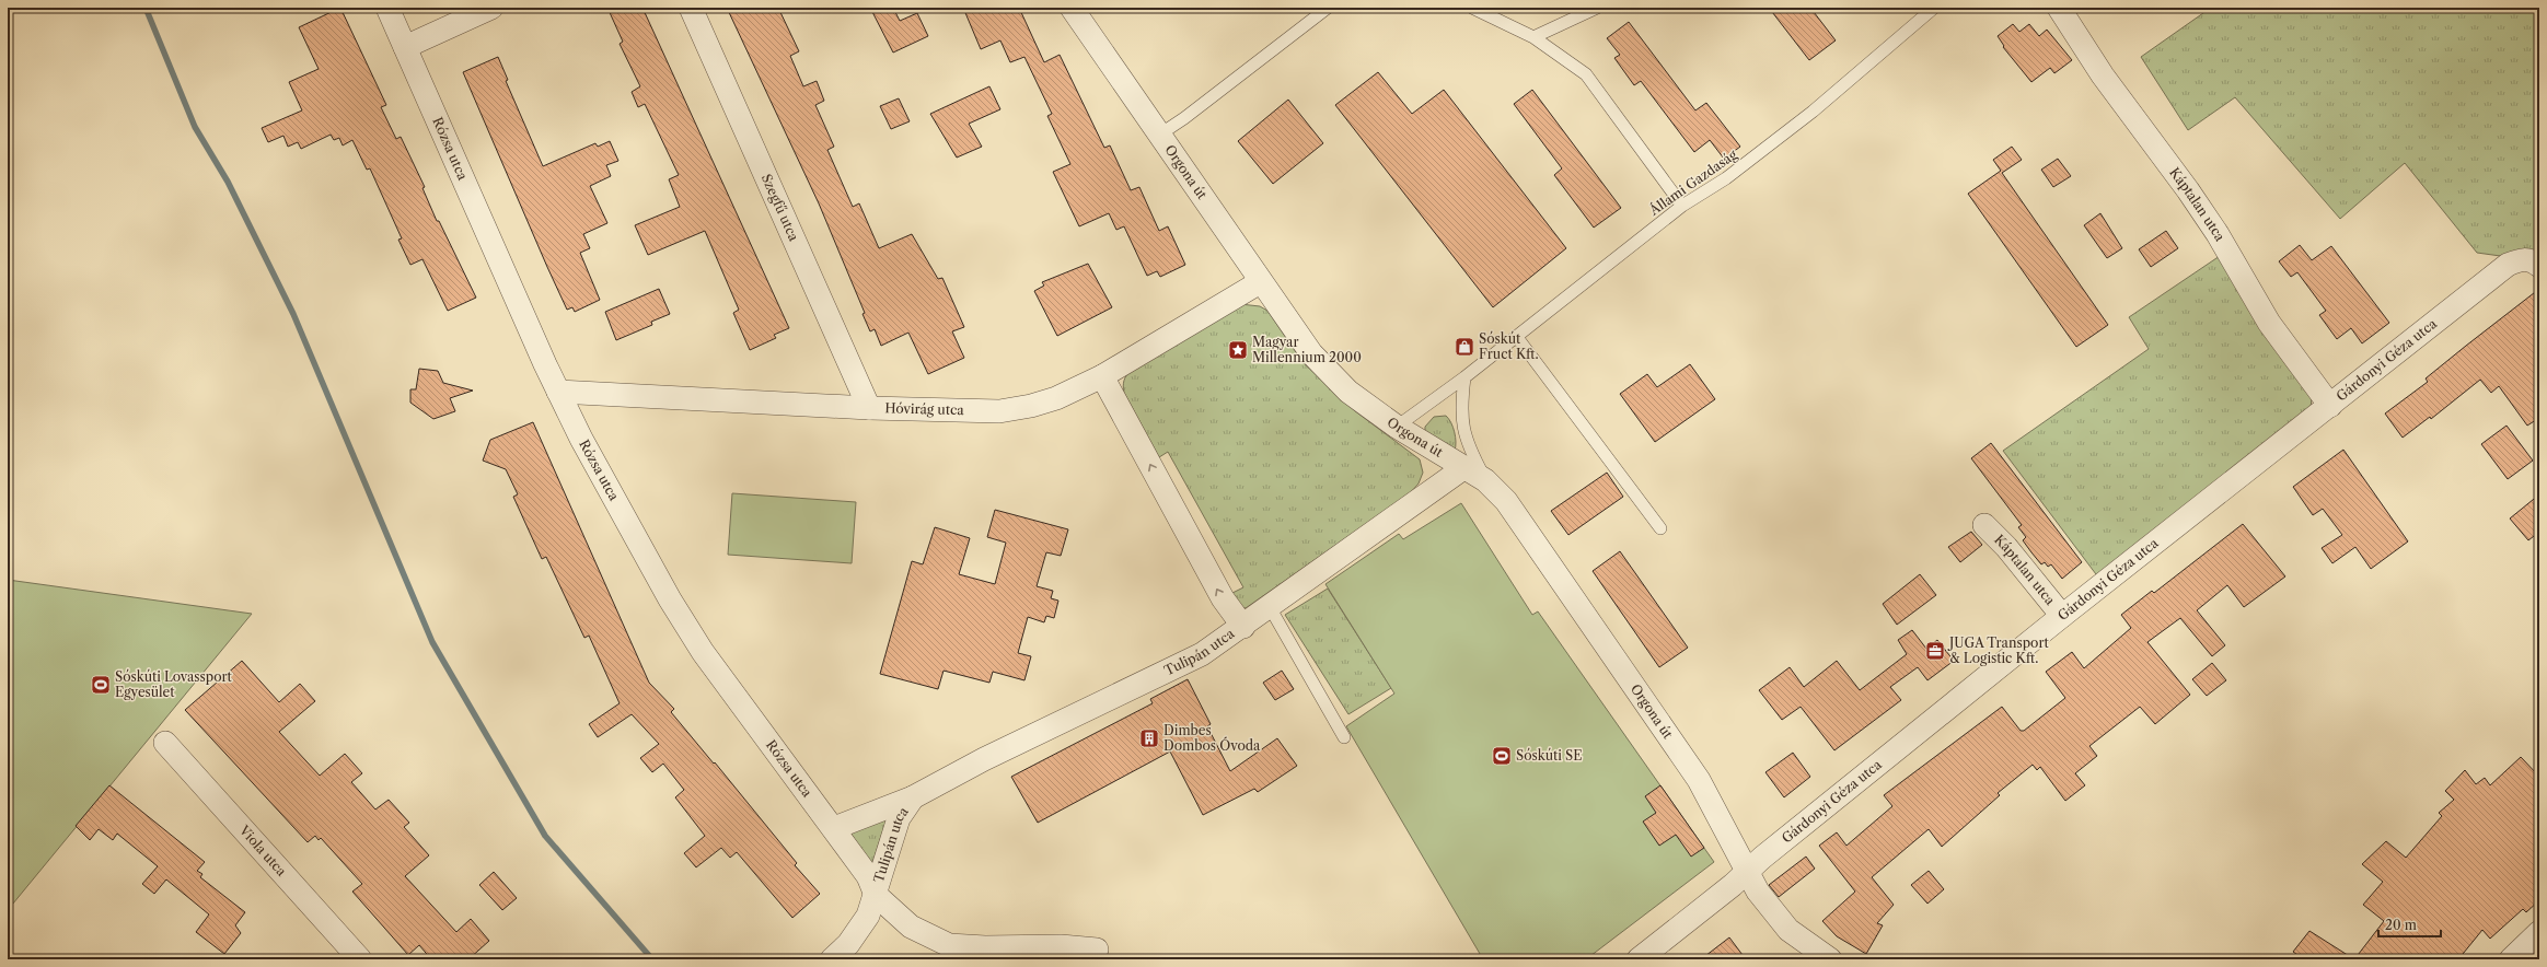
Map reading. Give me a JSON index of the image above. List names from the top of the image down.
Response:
{
  "streets": {
    "street": [
      "Rózsa utca",
      "Orgona út",
      "Káptalan utca",
      "Szegfű utca",
      "Gárdonyi Géza utca",
      "Hóvirág utca",
      "Tulipán utca",
      "Viola utca"
    ],
    "lane": ["Állami Gazdaság"]
  },
  "crossings": [
    ["Rózsa utca", "Hóvirág utca"],
    ["Rózsa utca", "Tulipán utca"],
    ["Orgona út", "Állami Gazdaság"],
    ["Orgona út", "Gárdonyi Géza utca"],
    ["Orgona út", "Hóvirág utca"],
    ["Orgona út", "Tulipán utca"],
    ["Káptalan utca", "Gárdonyi Géza utca"],
    ["Szegfű utca", "Hóvirág utca"]
  ],
  "places": {
    "shop": ["Sóskút Fruct Kft."],
    "place": ["Magyar Millennium 2000"],
    "office": ["JUGA Transport & Logistic Kft."],
    "sports": ["Sóskúti Lovassport Egyesület", "Sóskúti SE"],
    "building": ["Dimbes Dombos Óvoda"]
  },
  "scale_bar": "20 m"
}
